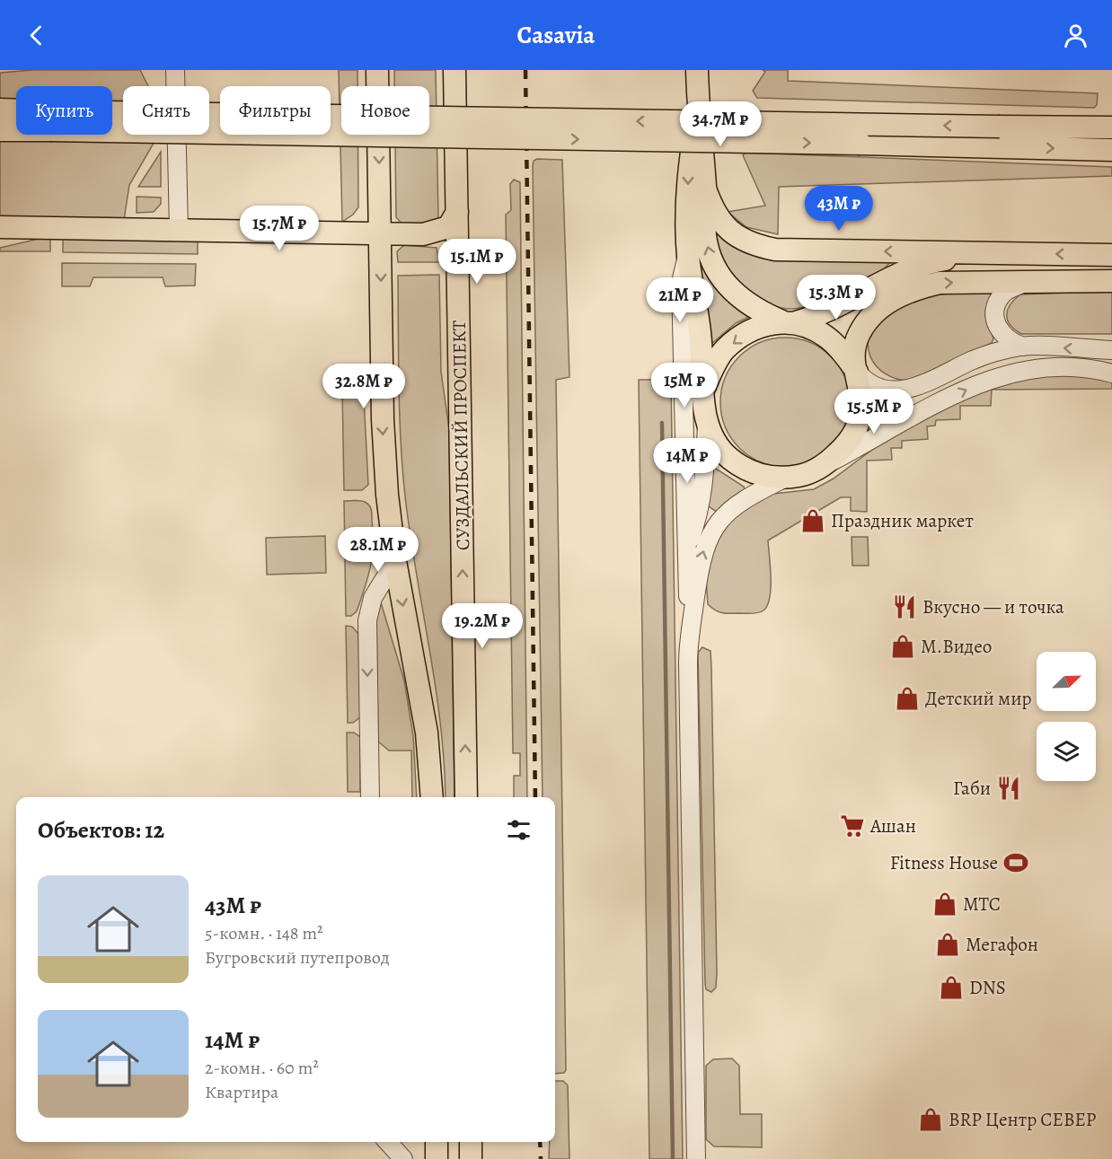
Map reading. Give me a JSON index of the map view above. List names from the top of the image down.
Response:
{
  "streets": {
    "main road": ["СУЗДАЛЬСКИЙ ПРОСПЕКТ"]
  },
  "places": {
    "shop": [
      "Праздник маркет",
      "М.Видео",
      "Детский мир",
      "МТС",
      "Мегафон",
      "DNS",
      "BRP Центр СЕВЕР"
    ],
    "restaurant": ["Вкусно — и точка", "Габи"],
    "supermarket": ["Ашан"],
    "sports": ["Fitness House"]
  },
  "north": "top right",
  "page": {
    "header": "Casavia",
    "chip": [
      "Купить",
      "Снять",
      "Фильтры",
      "Новое"
    ],
    "price": [
      "34.7M ₽",
      "43M ₽",
      "15.7M ₽",
      "15.1M ₽",
      "15.3M ₽",
      "21M ₽",
      "15M ₽",
      "32.8M ₽",
      "15.5M ₽",
      "14M ₽",
      "28.1M ₽",
      "19.2M ₽"
    ],
    "heading": "Объектов: 12",
    "list": [
      {
        "name": "43M ₽",
        "note": "5-комн. · 148 m² · Бугровский путепровод"
      },
      {
        "name": "14M ₽",
        "note": "2-комн. · 60 m² · Квартира"
      }
    ]
  }
}
